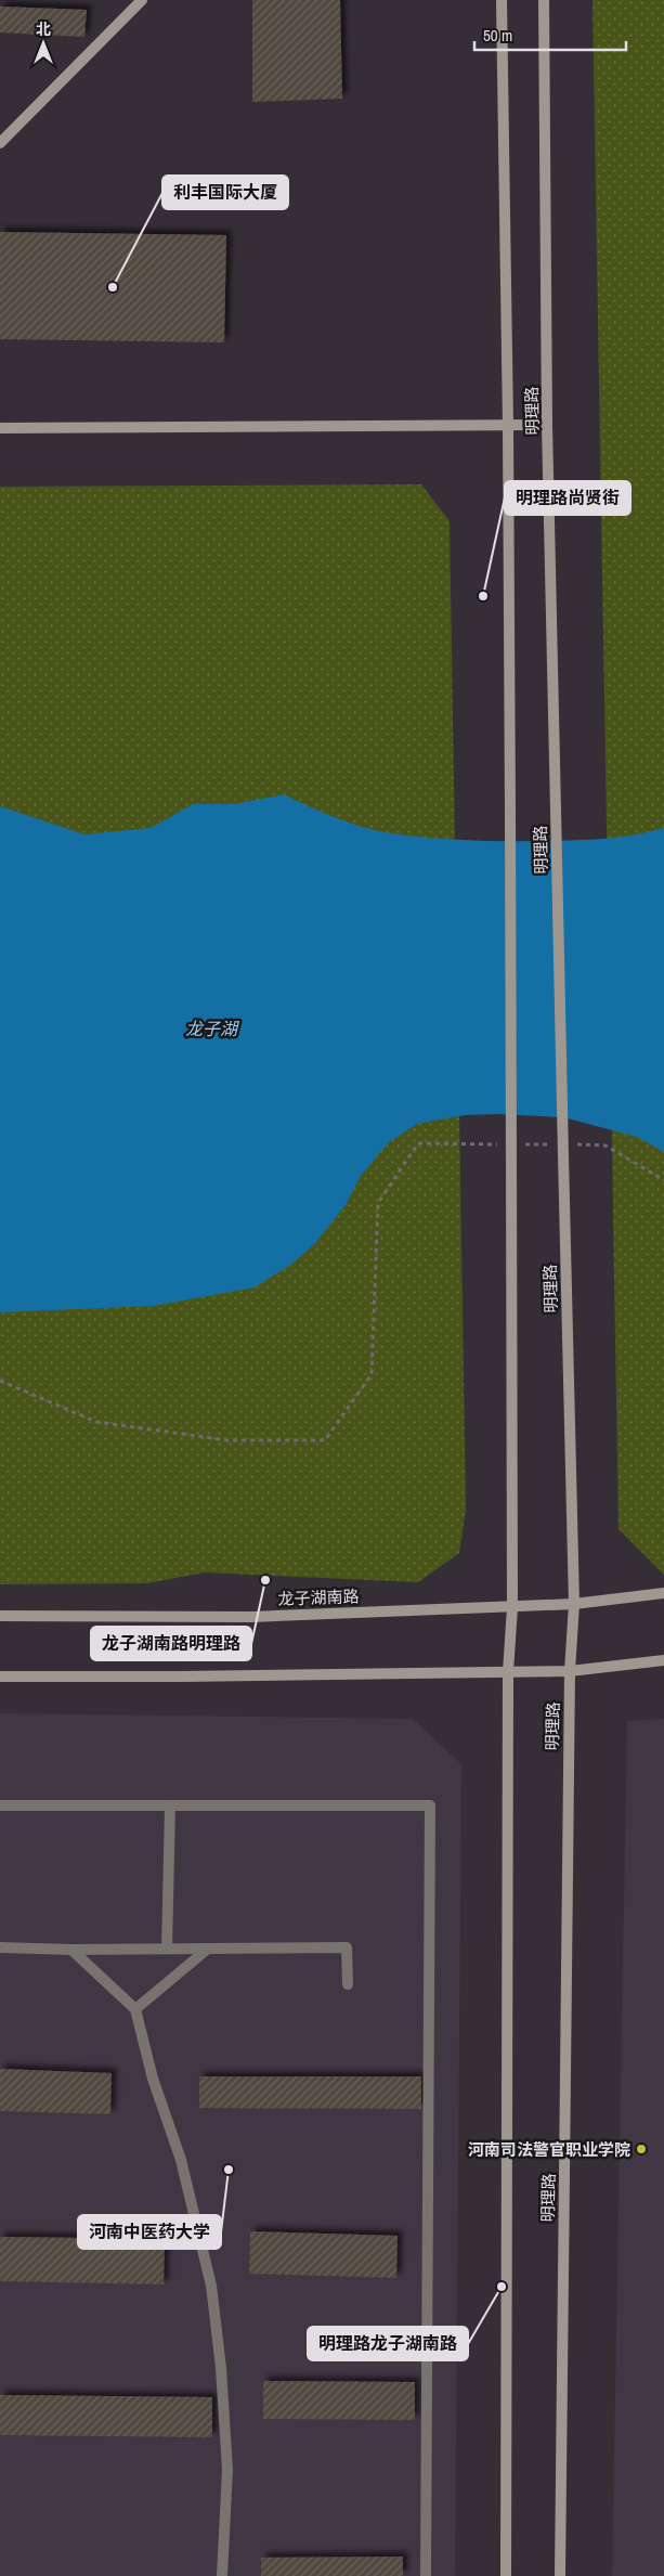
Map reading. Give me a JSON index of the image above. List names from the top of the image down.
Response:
{
  "streets": {
    "main road": ["明理路", "龙子湖南路"]
  },
  "crossings": [
    ["明理路", "龙子湖南路"]
  ],
  "water": ["龙子湖"],
  "places": [
    "利丰国际大厦",
    "明理路尚贤街",
    "龙子湖南路明理路",
    "河南司法警官职业学院",
    "河南中医药大学",
    "明理路龙子湖南路"
  ],
  "scale_bar": "50 m",
  "north": "top"
}
